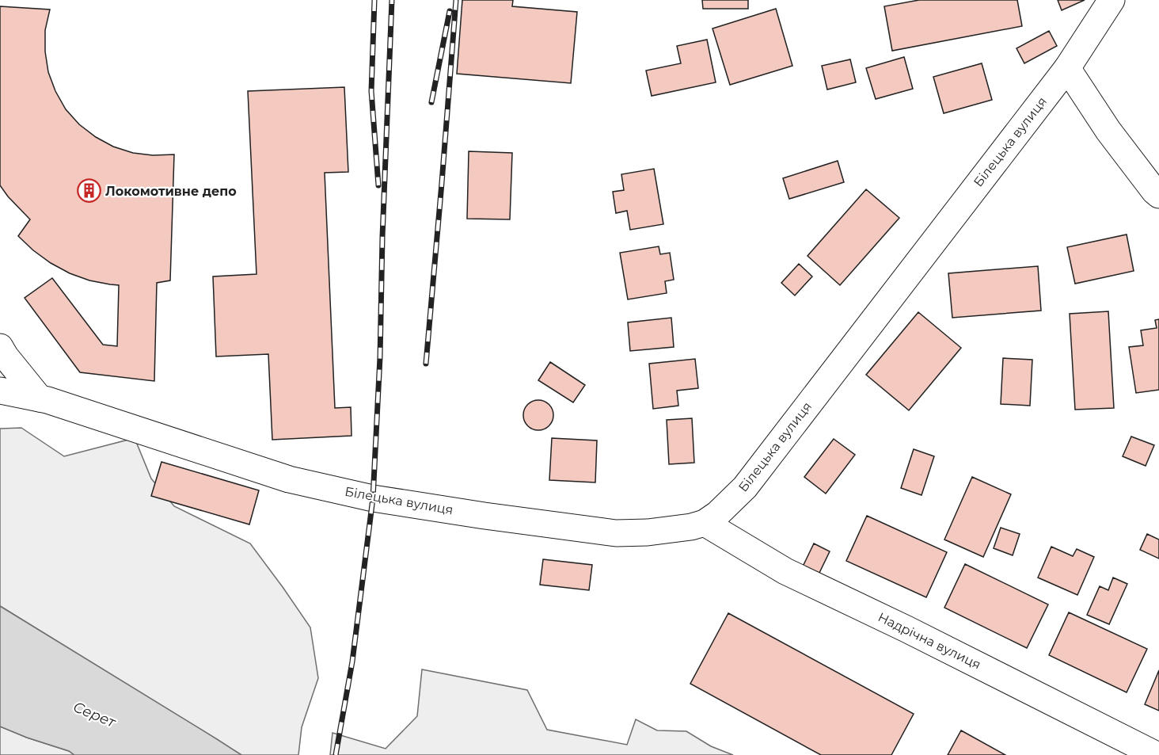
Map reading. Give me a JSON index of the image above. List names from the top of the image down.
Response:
{
  "streets": {
    "street": ["Білецька вулиця", "Надрічна вулиця"]
  },
  "crossings": [
    ["Білецька вулиця", "Надрічна вулиця"]
  ],
  "water": ["Серет"],
  "places": {
    "building": ["Локомотивне депо"]
  }
}
